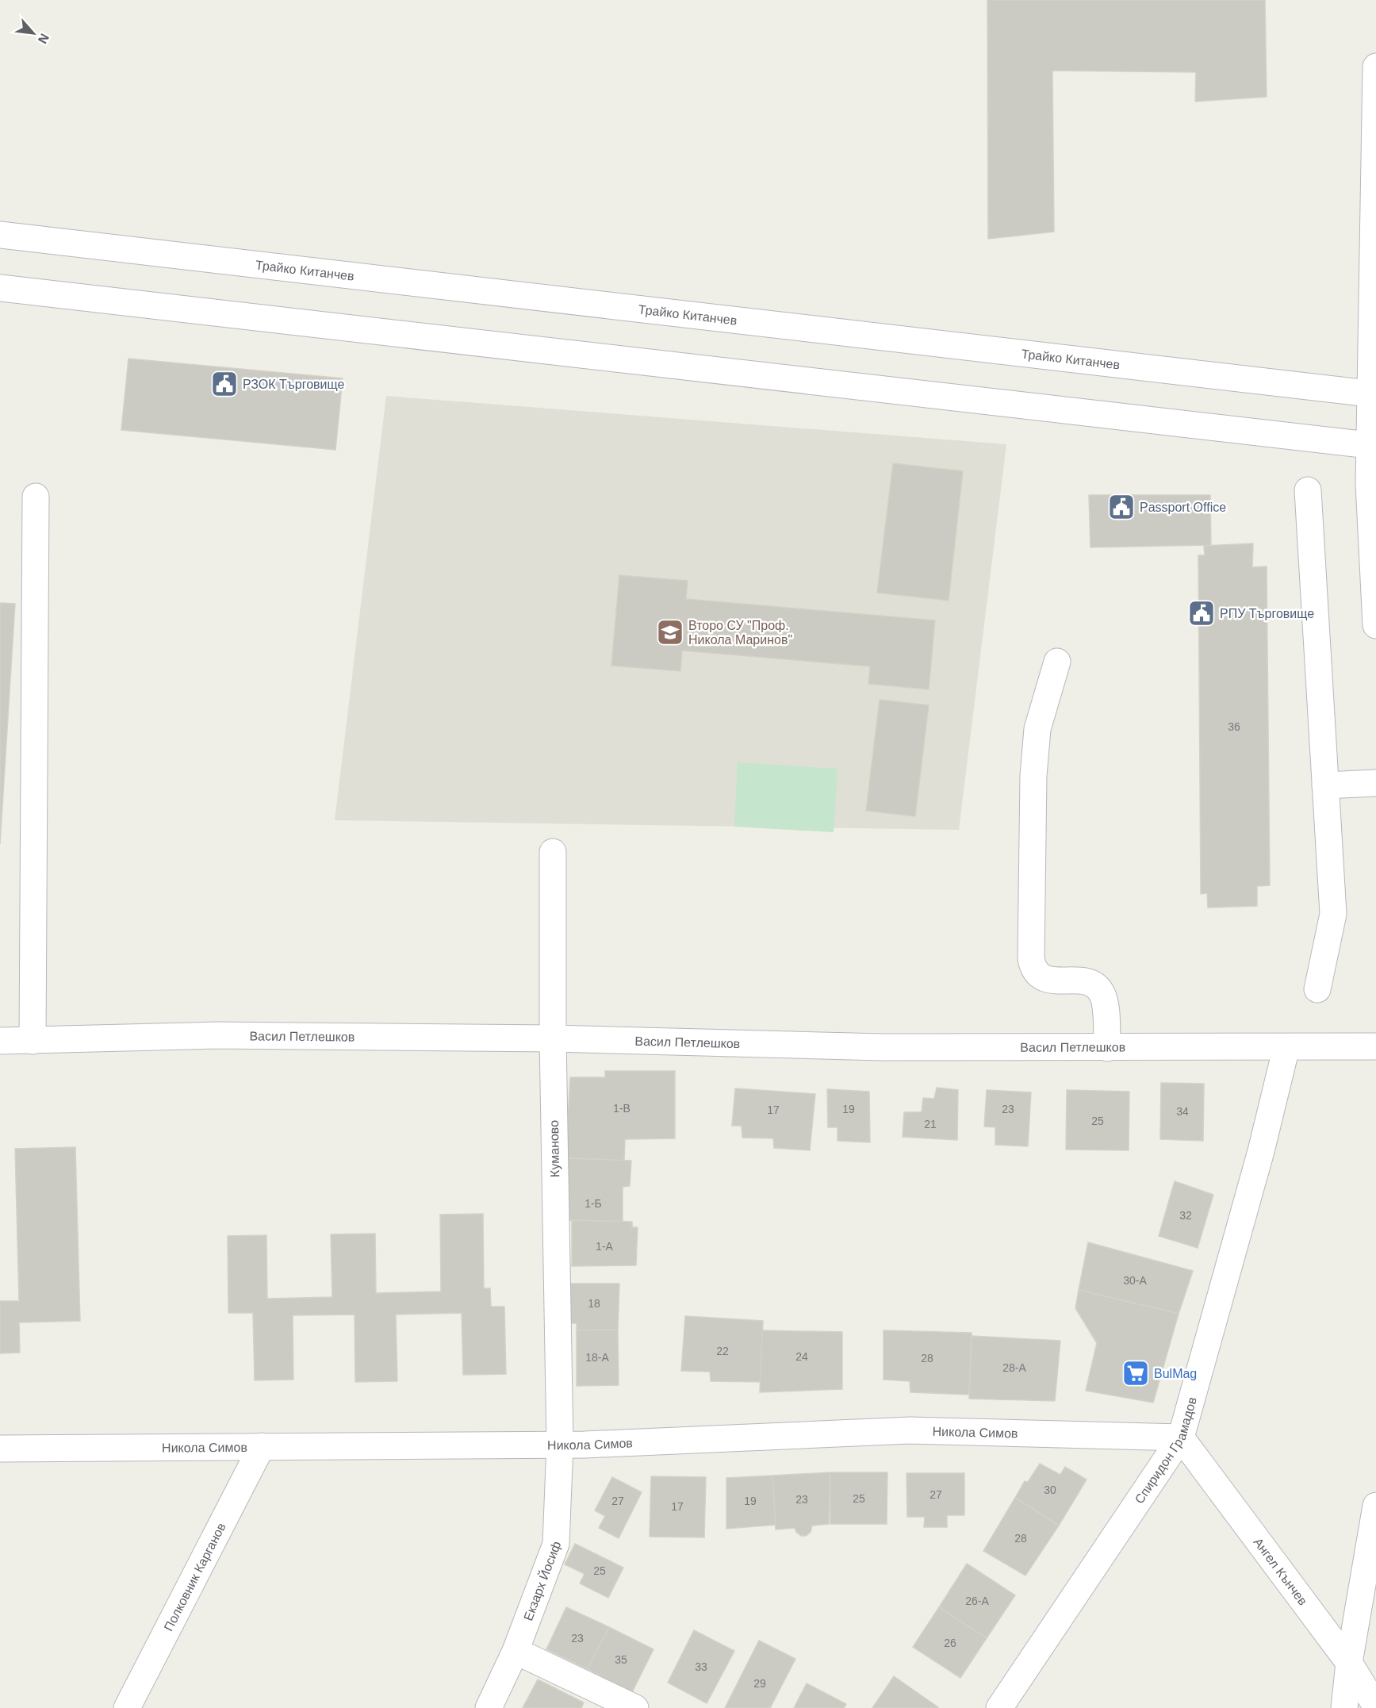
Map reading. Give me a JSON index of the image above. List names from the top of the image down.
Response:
{
  "streets": {
    "street": [
      "Трайко Китанчев",
      "Васил Петлешков",
      "Куманово",
      "Никола Симов",
      "Спиридон Грамадов",
      "Ангел Кънчев",
      "Полковник Карганов",
      "Екзарх Йосиф"
    ]
  },
  "crossings": [
    ["Васил Петлешков", "Куманово"],
    ["Васил Петлешков", "Спиридон Грамадов"],
    ["Куманово", "Никола Симов"],
    ["Куманово", "Екзарх Йосиф"],
    ["Никола Симов", "Спиридон Грамадов"],
    ["Никола Симов", "Ангел Кънчев"],
    ["Никола Симов", "Полковник Карганов"],
    ["Никола Симов", "Екзарх Йосиф"],
    ["Спиридон Грамадов", "Ангел Кънчев"]
  ],
  "places": {
    "public building": ["РЗОК Търговище", "Passport Office", "РПУ Търговище"],
    "school or university": ["Второ СУ \"Проф. Никола Маринов\""],
    "supermarket": ["BulMag"]
  },
  "house_numbers": [
    "36",
    "1-В",
    "19",
    "23",
    "17",
    "34",
    "25",
    "21",
    "1-Б",
    "32",
    "1-А",
    "30-А",
    "18",
    "22",
    "24",
    "18-А",
    "28",
    "28-А",
    "30",
    "27",
    "25",
    "23",
    "27",
    "19",
    "17",
    "28",
    "25",
    "26-А",
    "23",
    "26",
    "35",
    "33",
    "29"
  ],
  "north": "bottom right"
}
